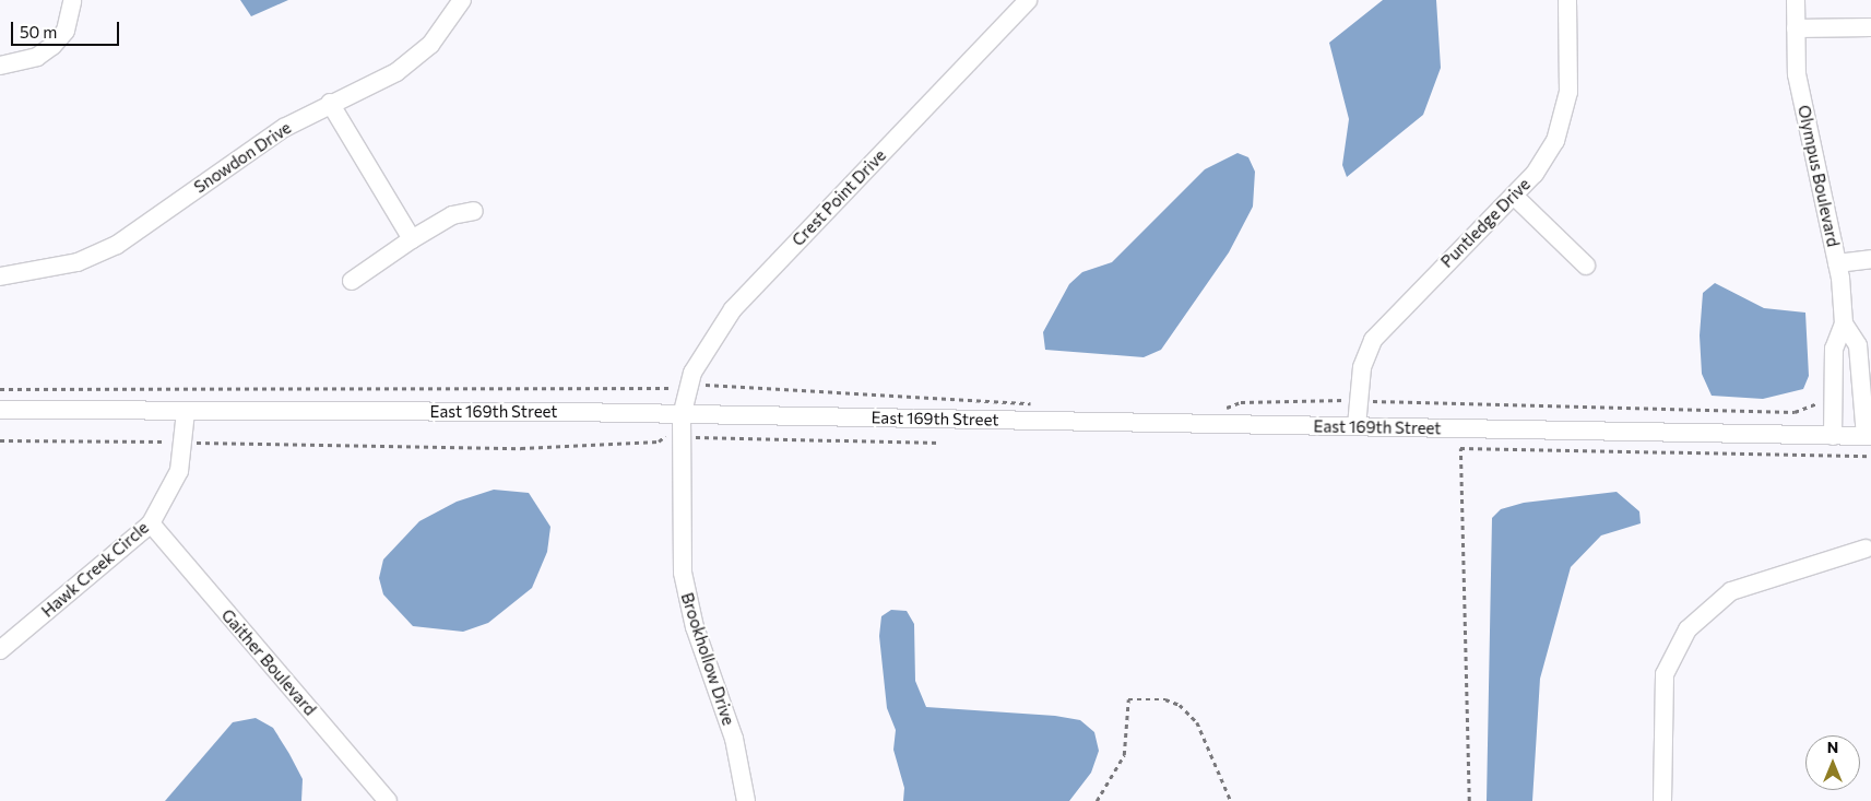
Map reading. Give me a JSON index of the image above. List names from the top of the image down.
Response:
{
  "streets": {
    "street": [
      "Snowdon Drive",
      "Olympus Boulevard",
      "Crest Point Drive",
      "Puntledge Drive",
      "East 169th Street",
      "Hawk Creek Circle",
      "Brookhollow Drive",
      "Gaither Boulevard"
    ]
  },
  "crossings": [
    ["Olympus Boulevard", "East 169th Street"],
    ["Crest Point Drive", "East 169th Street"],
    ["Crest Point Drive", "Brookhollow Drive"],
    ["Puntledge Drive", "East 169th Street"],
    ["East 169th Street", "Hawk Creek Circle"],
    ["East 169th Street", "Brookhollow Drive"],
    ["Hawk Creek Circle", "Gaither Boulevard"]
  ],
  "scale_bar": "50 m",
  "north": "top"
}
